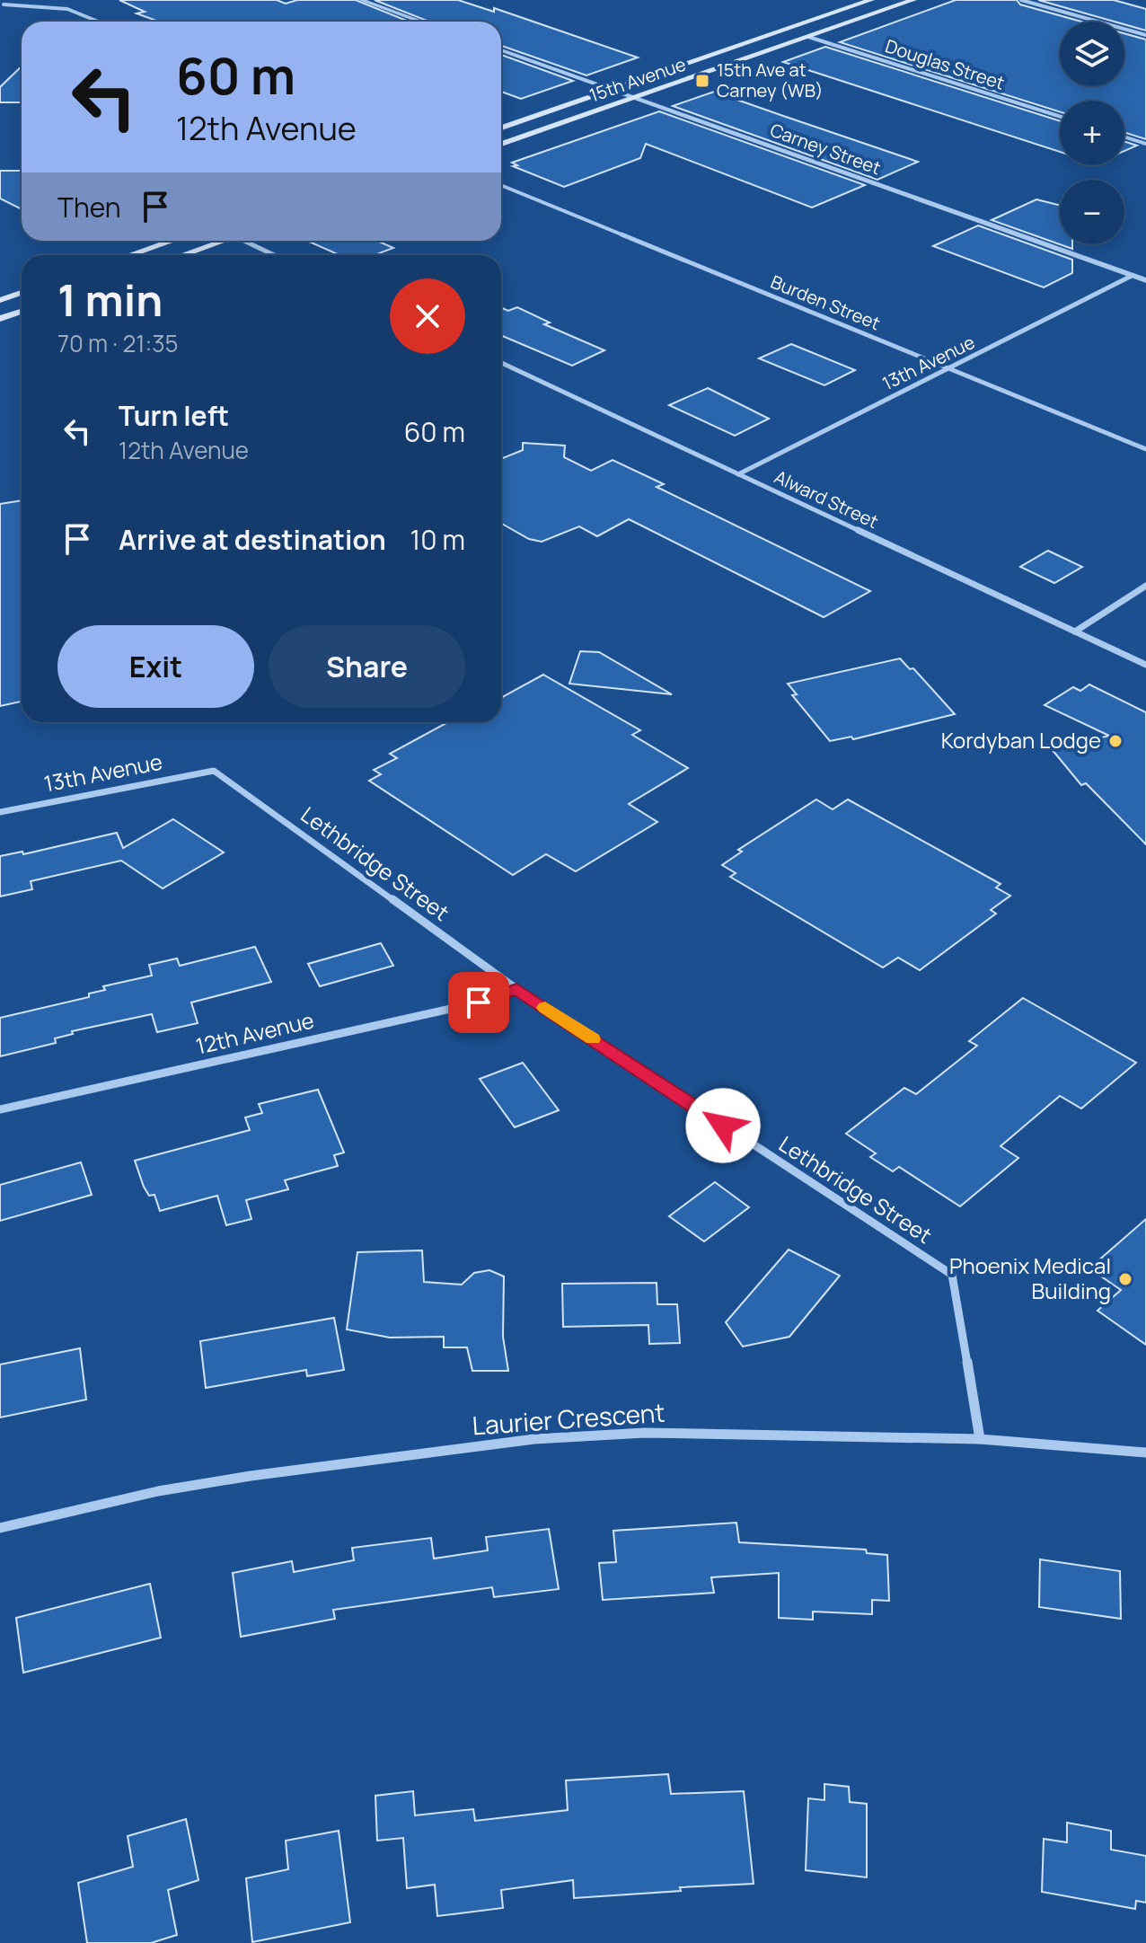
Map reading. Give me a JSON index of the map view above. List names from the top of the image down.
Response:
{
  "streets": {
    "main road": ["15th Avenue"],
    "street": [
      "Douglas Street",
      "Carney Street",
      "Burden Street",
      "13th Avenue",
      "Alward Street",
      "Lethbridge Street",
      "12th Avenue",
      "Laurier Crescent"
    ]
  },
  "crossings": [
    ["Douglas Street", "15th Avenue"],
    ["15th Avenue", "Carney Street"],
    ["Carney Street", "13th Avenue"],
    ["Burden Street", "13th Avenue"],
    ["13th Avenue", "Alward Street"],
    ["13th Avenue", "Lethbridge Street"],
    ["Lethbridge Street", "12th Avenue"],
    ["Lethbridge Street", "Laurier Crescent"]
  ],
  "places": {
    "transit": ["15th Ave at Carney (WB)"],
    "other": ["Kordyban Lodge", "Phoenix Medical Building"]
  },
  "page": {
    "map_buttons": ["+", "−"],
    "turn": ["60 m", "12th Avenue"],
    "then": "Then",
    "heading": ["1 min", "70 m · 21:35"],
    "list": [
      {
        "name": "Turn left",
        "note": "12th Avenue",
        "value": "60 m"
      },
      {
        "name": "Arrive at destination",
        "value": "10 m"
      }
    ],
    "buttons": ["Exit", "Share"]
  }
}
